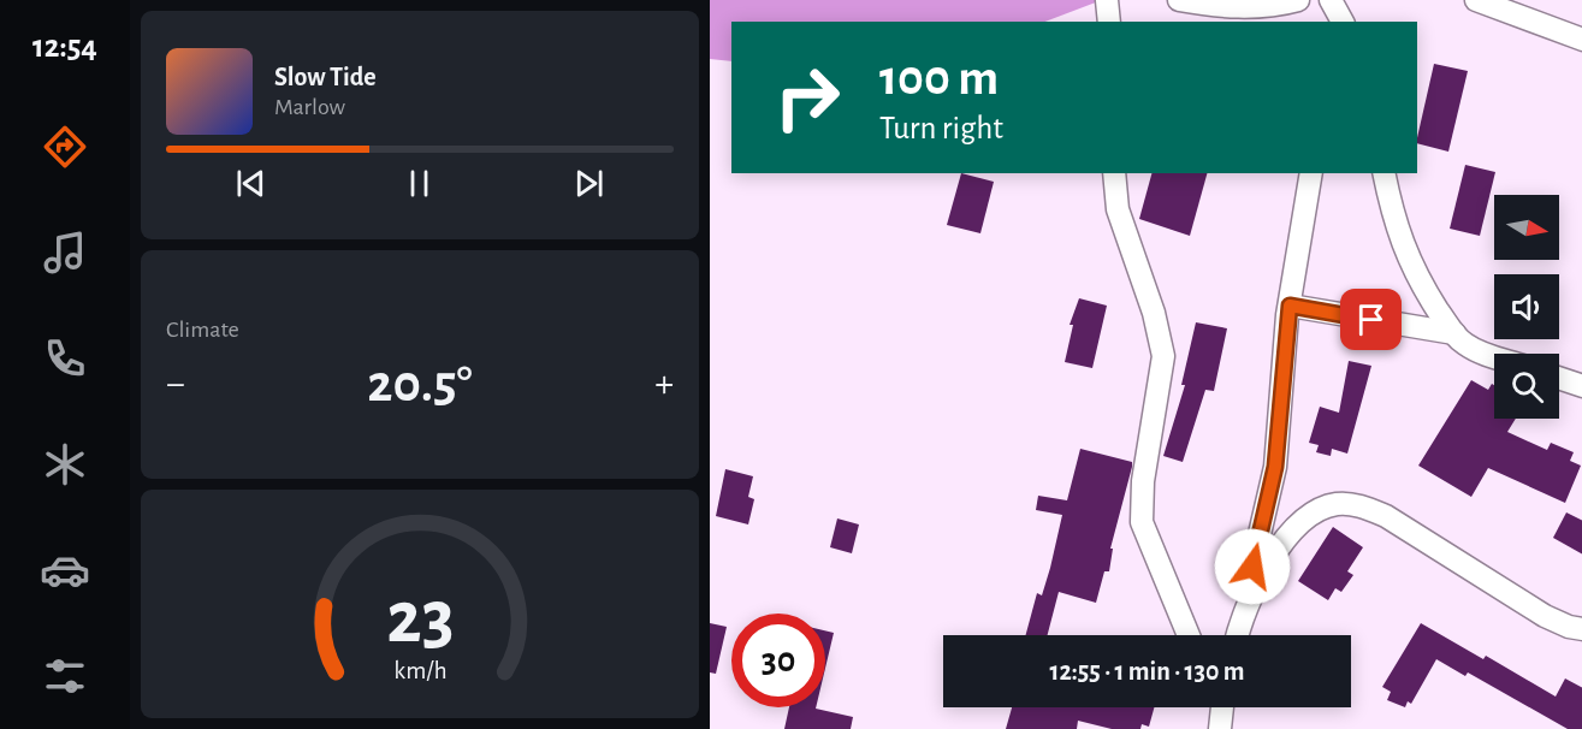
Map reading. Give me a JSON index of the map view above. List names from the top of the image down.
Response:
{
  "north": "right",
  "page": {
    "tabs": "12:54",
    "turn": ["100 m", "Turn right"],
    "song": ["Slow Tide", "Marlow"],
    "tile": "Climate",
    "heat": ["−", "20.5°", "+"],
    "limit": "30",
    "trip": "12:55 · 1 min · 130 m",
    "gauge": ["23", "km/h"]
  }
}
